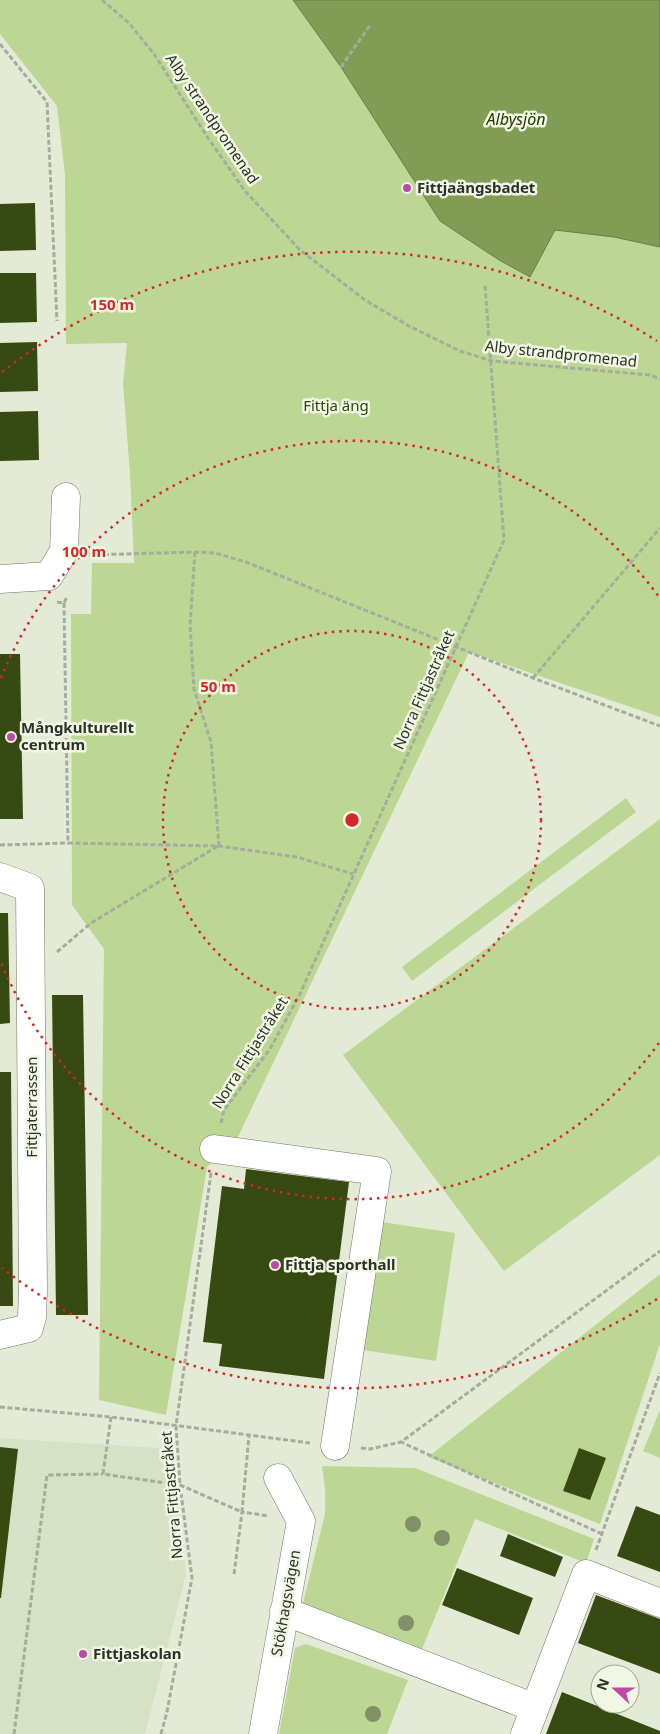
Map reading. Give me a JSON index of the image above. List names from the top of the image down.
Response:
{
  "streets": {
    "street": ["Fittjaterrassen", "Stökhagsvägen"],
    "path": ["Alby strandpromenad", "Norra Fittjastråket"]
  },
  "crossings": [
    ["Alby strandpromenad", "Norra Fittjastråket"]
  ],
  "water": ["Albysjön"],
  "parks": ["Fittja äng"],
  "places": [
    "Fittjaängsbadet",
    "Mångkulturellt centrum",
    "Fittja sporthall",
    "Fittjaskolan"
  ],
  "north": "left",
  "rings": ["150 m", "100 m", "50 m"]
}
